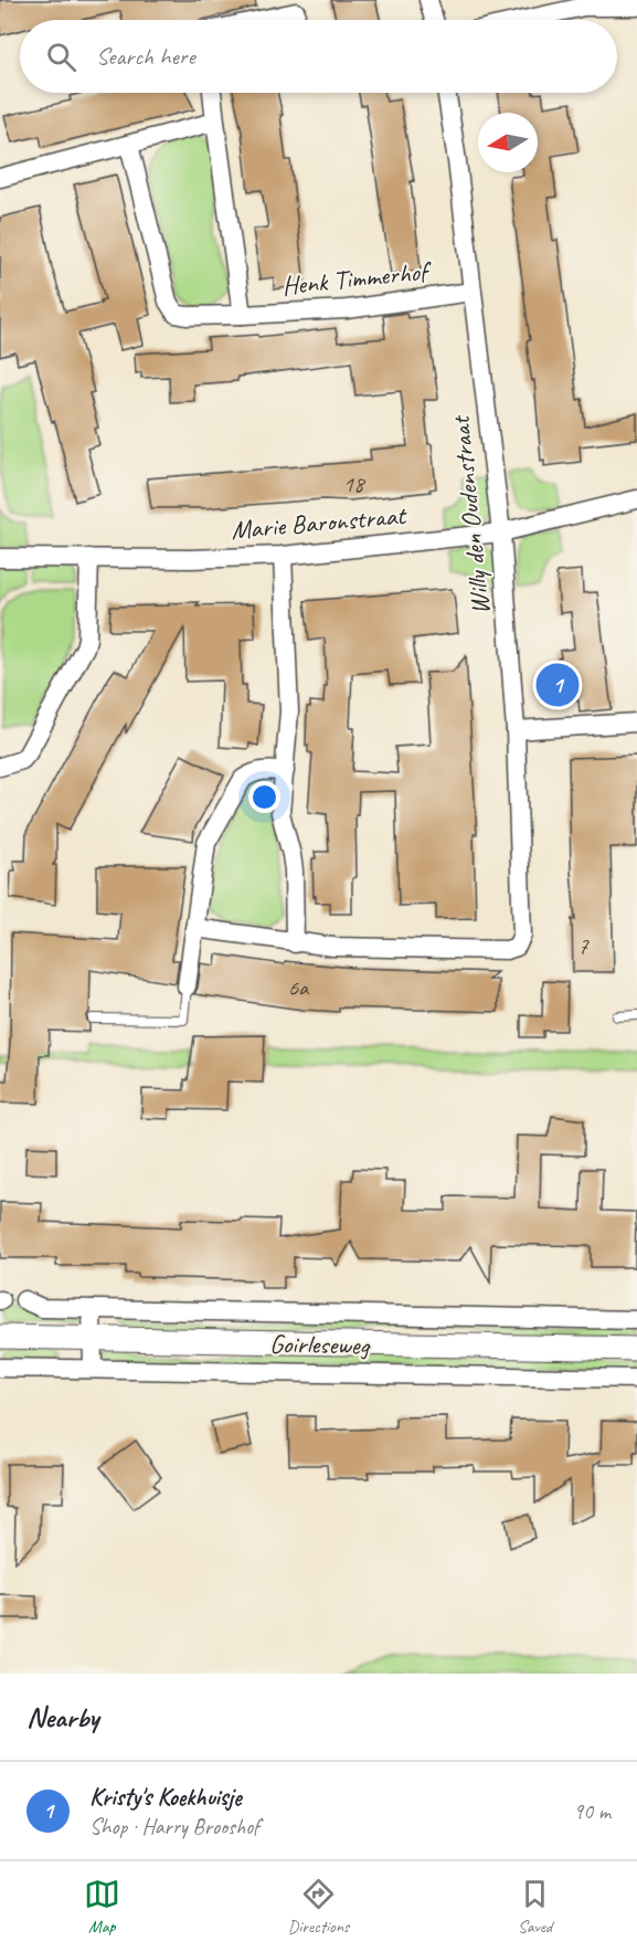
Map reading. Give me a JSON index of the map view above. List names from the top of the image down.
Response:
{
  "streets": {
    "street": [
      "Henk Timmerhof",
      "Willy den Oudenstraat",
      "Marie Baronstraat",
      "Goirleseweg"
    ]
  },
  "crossings": [
    ["Henk Timmerhof", "Willy den Oudenstraat"],
    ["Willy den Oudenstraat", "Marie Baronstraat"]
  ],
  "house_numbers": ["18", "7", "6a"],
  "north": "left",
  "page": {
    "search": "Search here",
    "pins": "1",
    "heading": "Nearby",
    "list": [
      {
        "mark": "1",
        "name": "Kristy's Koekhuisje",
        "note": "Shop · Harry Brooshof",
        "value": "90 m"
      }
    ],
    "nav": ["Map", "Directions", "Saved"]
  }
}
